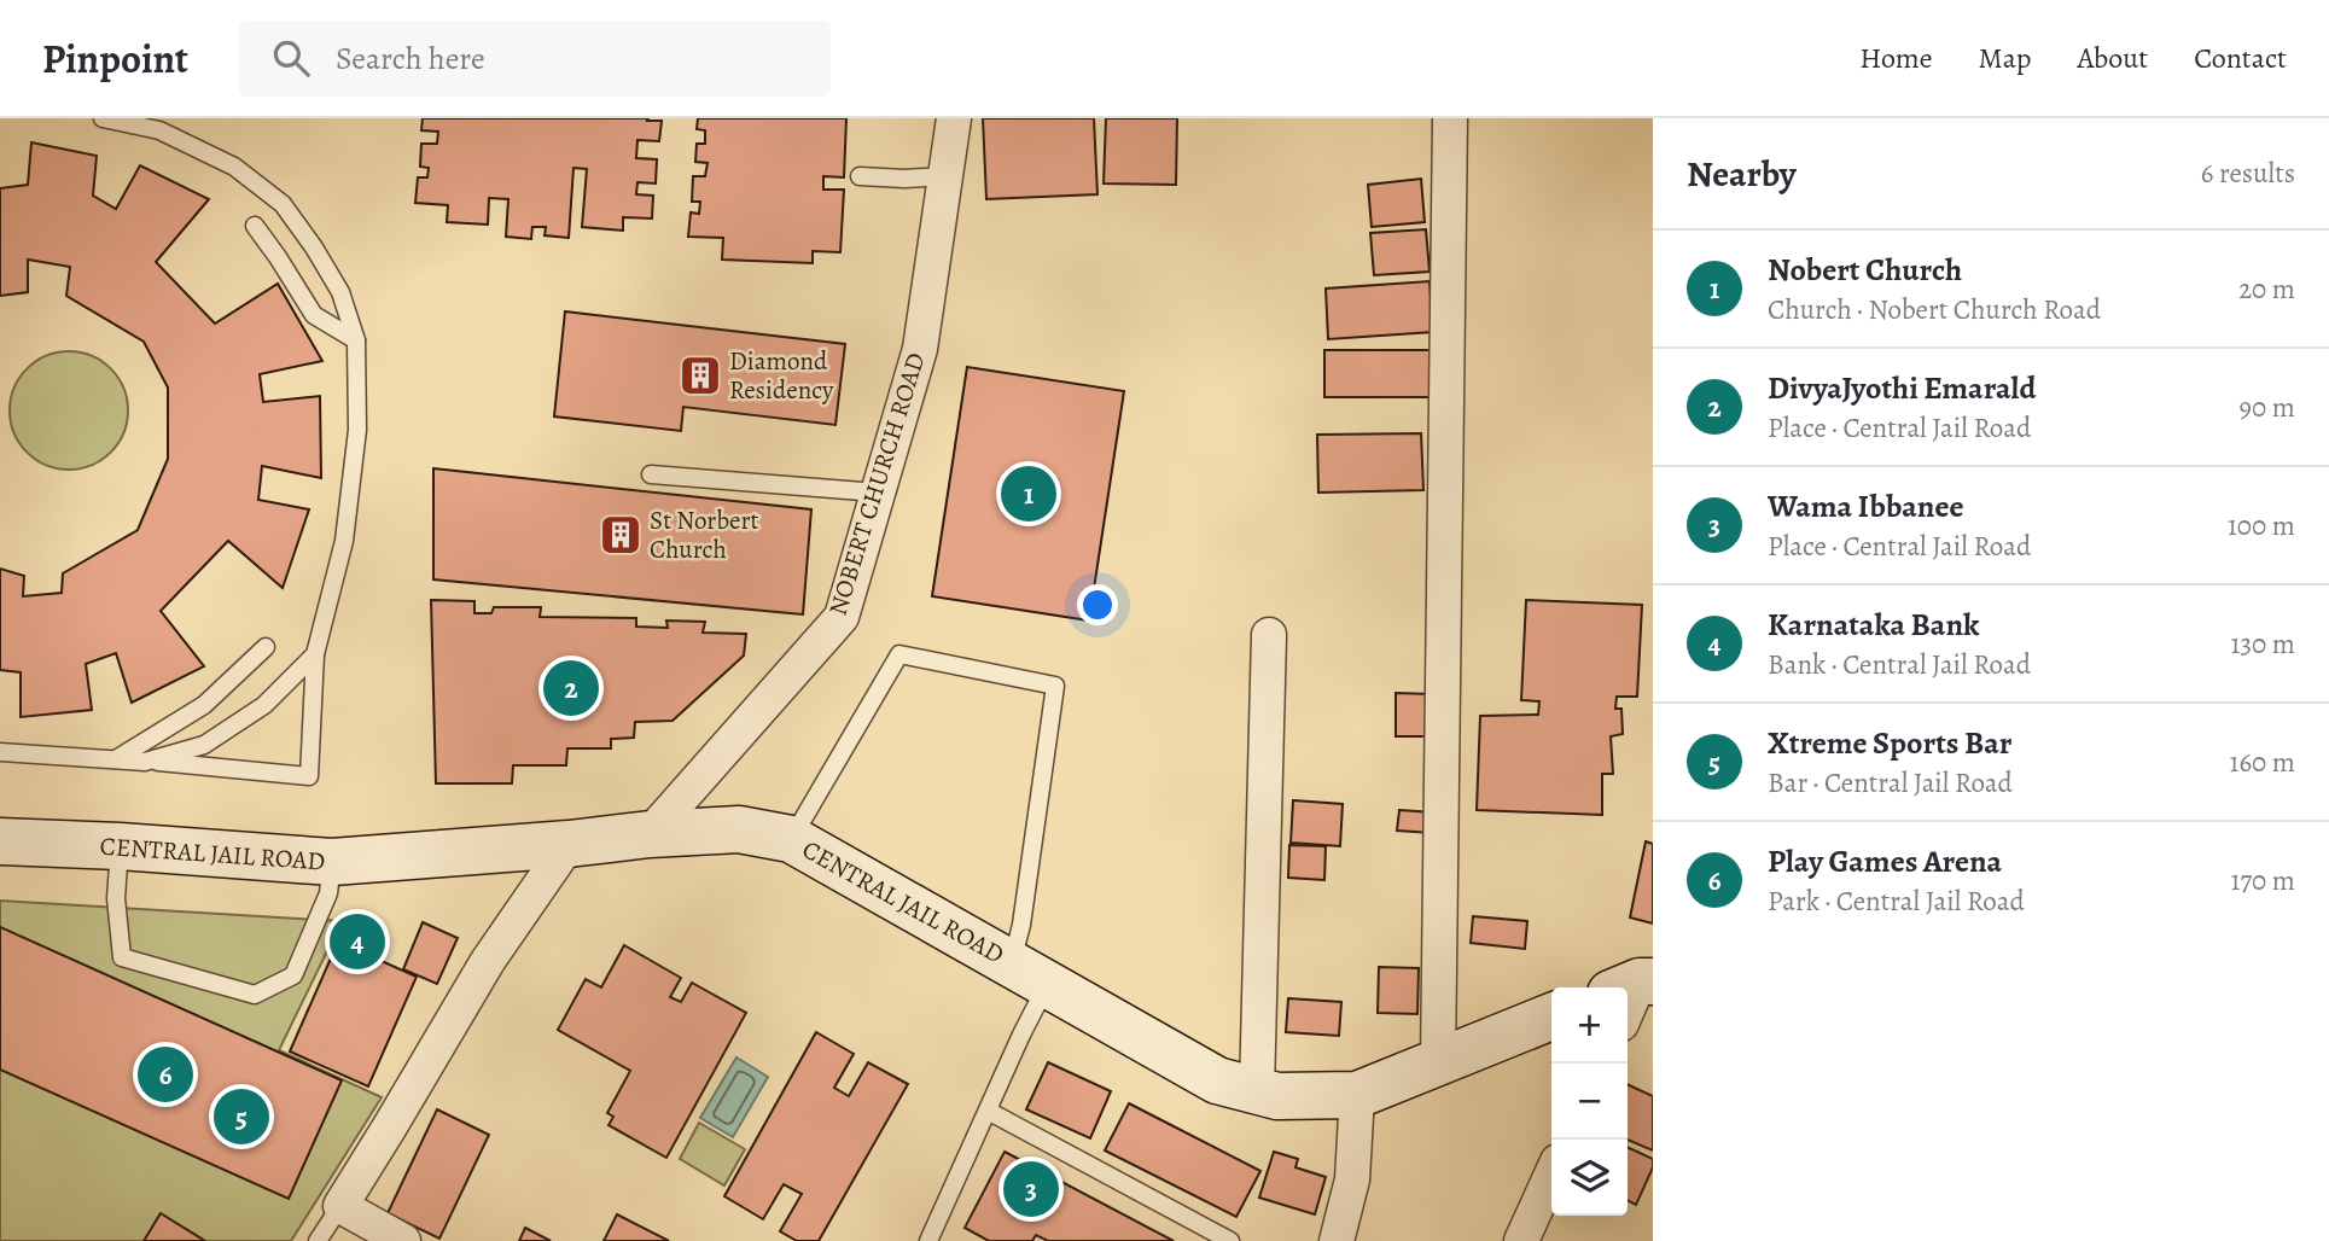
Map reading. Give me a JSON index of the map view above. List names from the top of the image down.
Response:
{
  "streets": {
    "main road": ["CENTRAL JAIL ROAD"],
    "street": ["NOBERT CHURCH ROAD"]
  },
  "crossings": [
    ["NOBERT CHURCH ROAD", "CENTRAL JAIL ROAD"]
  ],
  "places": {
    "building": ["Diamond Residency", "St Norbert Church"]
  },
  "page": {
    "header": "Pinpoint",
    "search": "Search here",
    "nav": [
      "Home",
      "Map",
      "About",
      "Contact"
    ],
    "heading": ["Nearby", "6 results"],
    "list": [
      {
        "mark": "1",
        "name": "Nobert Church",
        "note": "Church · Nobert Church Road",
        "value": "20 m"
      },
      {
        "mark": "2",
        "name": "DivyaJyothi Emarald",
        "note": "Place · Central Jail Road",
        "value": "90 m"
      },
      {
        "mark": "3",
        "name": "Wama Ibbanee",
        "note": "Place · Central Jail Road",
        "value": "100 m"
      },
      {
        "mark": "4",
        "name": "Karnataka Bank",
        "note": "Bank · Central Jail Road",
        "value": "130 m"
      },
      {
        "mark": "5",
        "name": "Xtreme Sports Bar",
        "note": "Bar · Central Jail Road",
        "value": "160 m"
      },
      {
        "mark": "6",
        "name": "Play Games Arena",
        "note": "Park · Central Jail Road",
        "value": "170 m"
      }
    ],
    "pins": [
      "1",
      "2",
      "4",
      "6",
      "5",
      "3"
    ],
    "map_buttons": ["+", "−"]
  }
}
